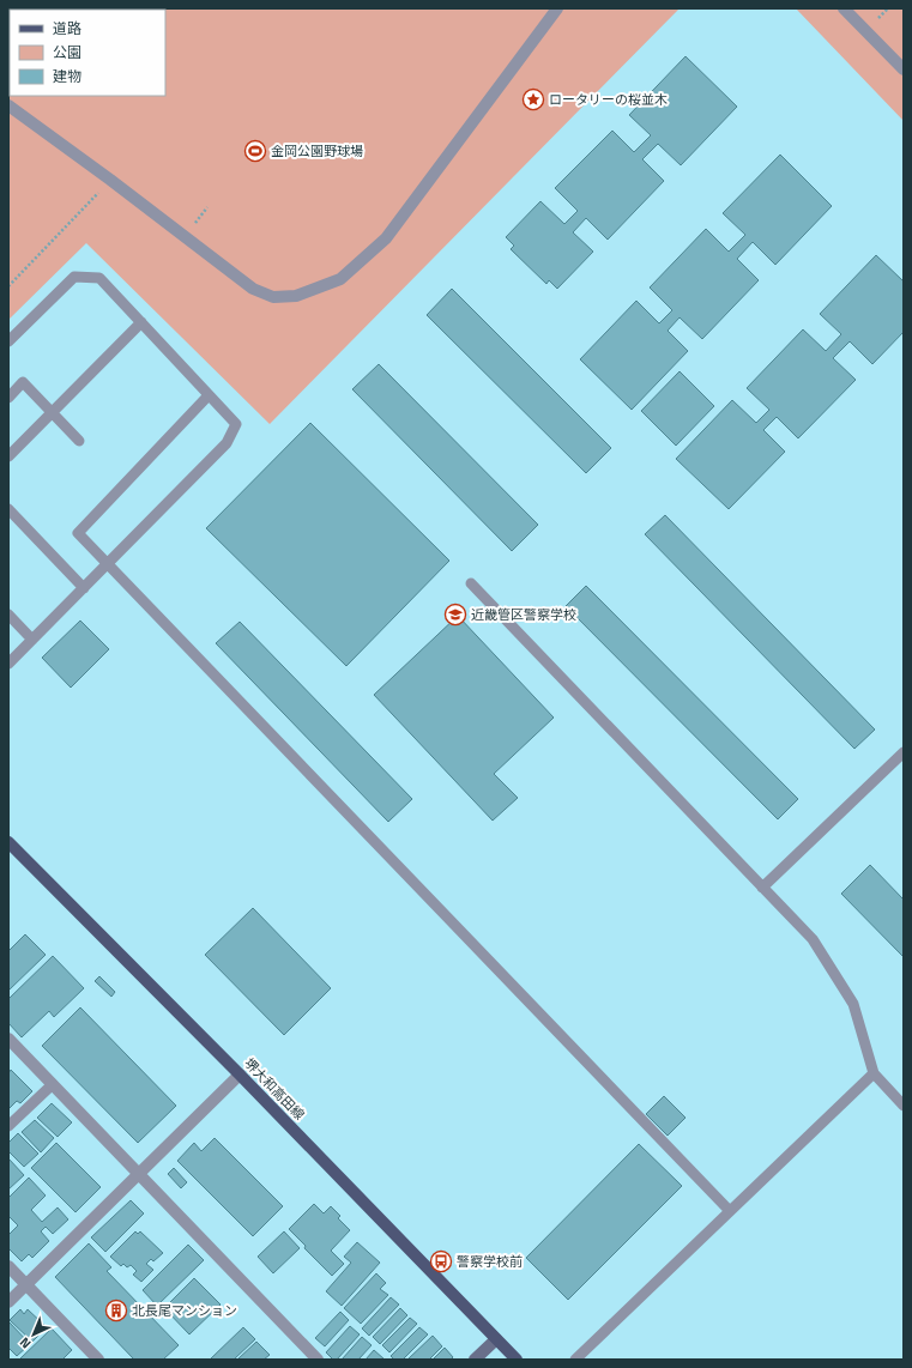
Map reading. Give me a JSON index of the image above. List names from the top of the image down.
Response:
{
  "streets": {
    "main road": ["堺大和高田線"]
  },
  "places": {
    "place": ["ロータリーの桜並木"],
    "sports": ["金岡公園野球場"],
    "school or university": ["近畿管区警察学校"],
    "bus stop": ["警察学校前"],
    "building": ["北長尾マンション"]
  },
  "legend": ["道路", "公園", "建物"],
  "north": "bottom left"
}
